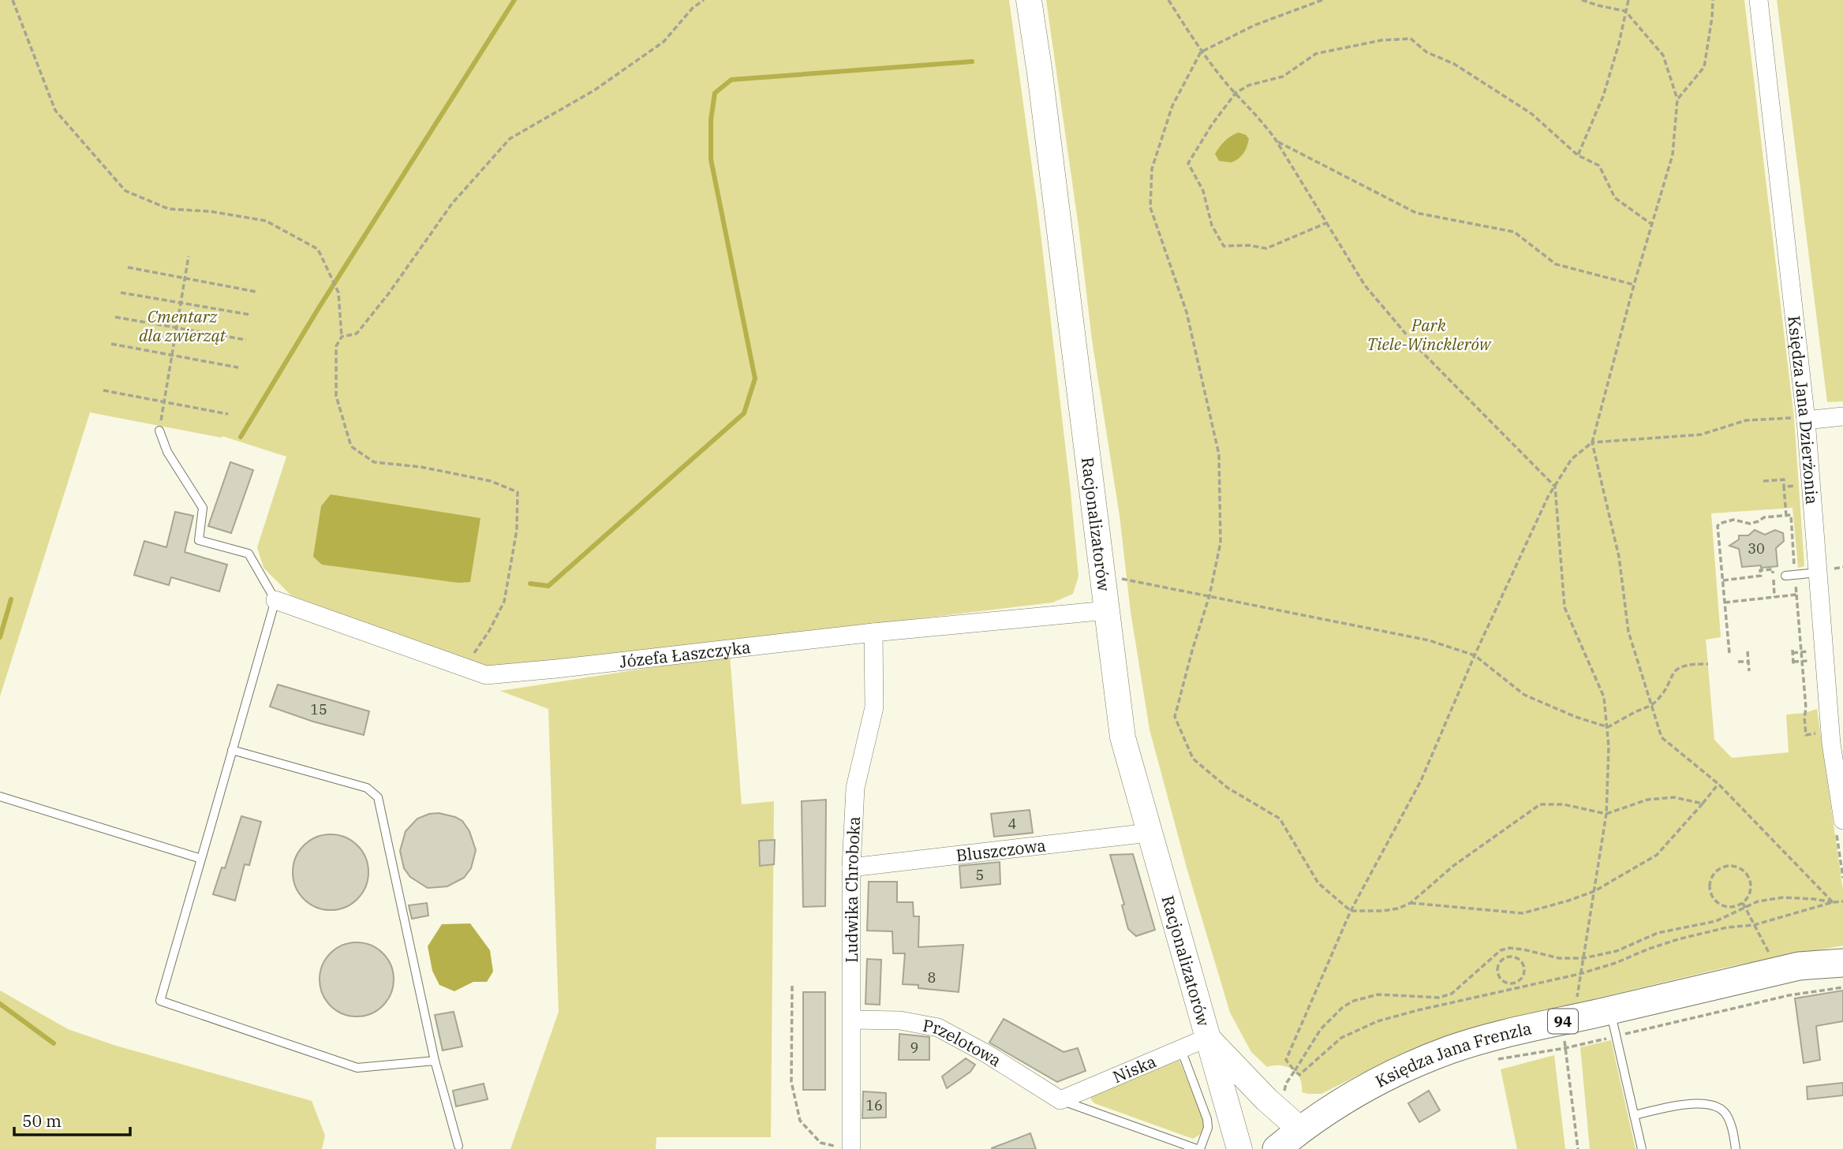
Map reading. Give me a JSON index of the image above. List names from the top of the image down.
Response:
{
  "streets": {
    "main road": ["94", "Księdza Jana Frenzla"],
    "street": [
      "Księdza Jana Dzierżonia",
      "Racjonalizatorów",
      "Józefa Łaszczyka",
      "Bluszczowa",
      "Ludwika Chroboka",
      "Przelotowa",
      "Niska"
    ]
  },
  "crossings": [
    ["Racjonalizatorów", "Józefa Łaszczyka"],
    ["Racjonalizatorów", "Bluszczowa"],
    ["Racjonalizatorów", "Księdza Jana Frenzla"],
    ["Racjonalizatorów", "Niska"],
    ["Józefa Łaszczyka", "Ludwika Chroboka"],
    ["Bluszczowa", "Ludwika Chroboka"],
    ["Ludwika Chroboka", "Przelotowa"],
    ["Przelotowa", "Niska"]
  ],
  "parks": ["Cmentarz dla zwierząt", "Park Tiele-Wincklerów"],
  "house_numbers": [
    "30",
    "15",
    "4",
    "5",
    "8",
    "9",
    "16"
  ],
  "scale_bar": "50 m"
}
